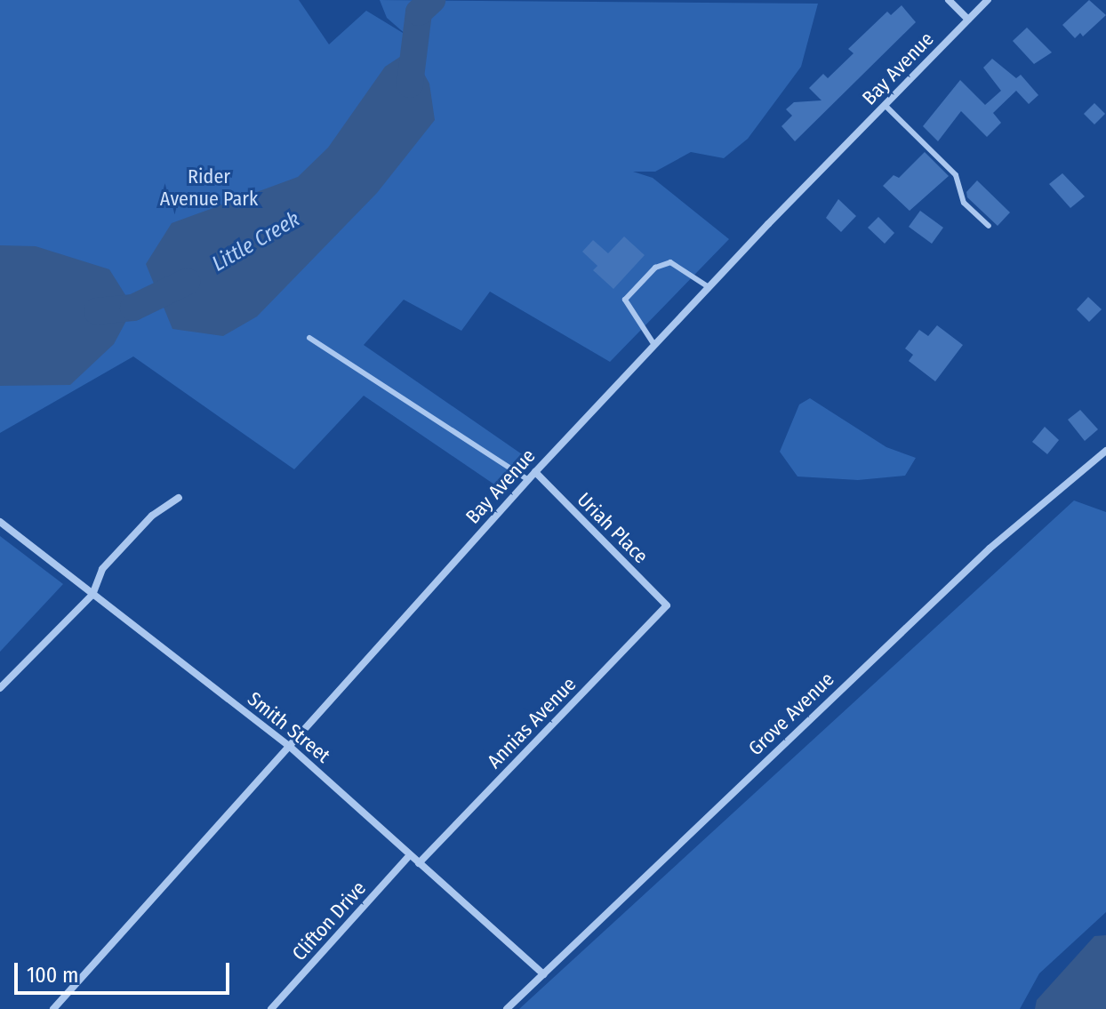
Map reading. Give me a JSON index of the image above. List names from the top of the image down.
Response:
{
  "streets": {
    "street": [
      "Bay Avenue",
      "Uriah Place",
      "Grove Avenue",
      "Annias Avenue",
      "Smith Street",
      "Clifton Drive"
    ]
  },
  "crossings": [
    ["Bay Avenue", "Uriah Place"],
    ["Bay Avenue", "Smith Street"],
    ["Uriah Place", "Annias Avenue"],
    ["Grove Avenue", "Smith Street"],
    ["Annias Avenue", "Smith Street"],
    ["Smith Street", "Clifton Drive"]
  ],
  "water": ["Little Creek"],
  "parks": ["Rider Avenue Park"],
  "scale_bar": "100 m"
}
